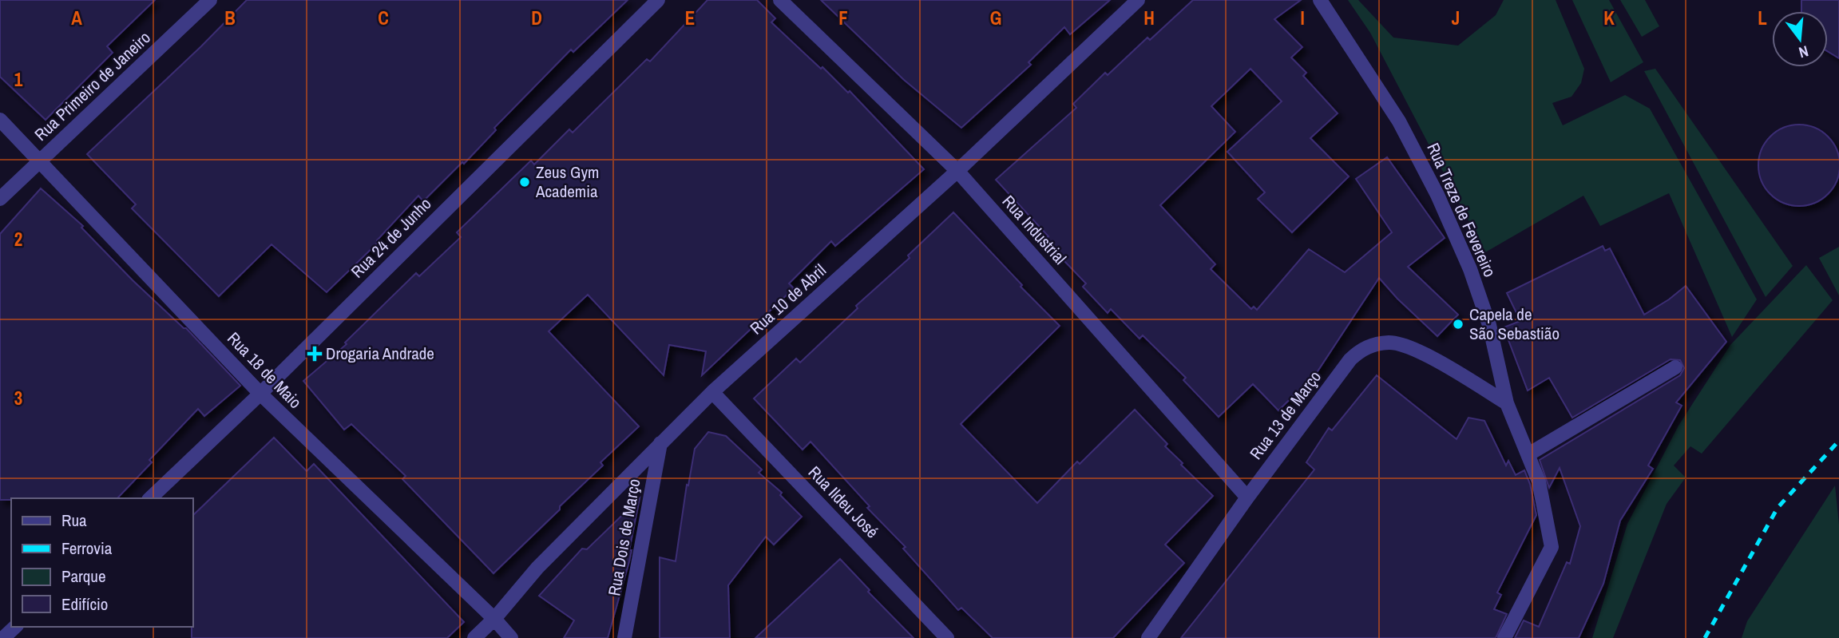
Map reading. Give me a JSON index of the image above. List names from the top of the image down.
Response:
{
  "streets": {
    "street": [
      "Rua Primeiro de Janeiro",
      "Rua Treze de Fevereiro",
      "Rua Industrial",
      "Rua 24 de Junho",
      "Rua 10 de Abril",
      "Rua 18 de Maio",
      "Rua 13 de Março",
      "Rua Ildeu José",
      "Rua Dois de Março"
    ]
  },
  "crossings": [
    ["Rua Primeiro de Janeiro", "Rua 18 de Maio"],
    ["Rua Treze de Fevereiro", "Rua 13 de Março"],
    ["Rua Industrial", "Rua 10 de Abril"],
    ["Rua Industrial", "Rua 13 de Março"],
    ["Rua 24 de Junho", "Rua 18 de Maio"],
    ["Rua 10 de Abril", "Rua 18 de Maio"],
    ["Rua 10 de Abril", "Rua Ildeu José"],
    ["Rua 10 de Abril", "Rua Dois de Março"]
  ],
  "places": {
    "other": ["Zeus Gym Academia", "Capela de São Sebastião"],
    "health": ["Drogaria Andrade"]
  },
  "legend": [
    "Rua",
    "Ferrovia",
    "Parque",
    "Edifício"
  ],
  "north": "bottom",
  "grid": {
    "columns": [
      "A",
      "B",
      "C",
      "D",
      "E",
      "F",
      "G",
      "H",
      "I",
      "J",
      "K",
      "L"
    ],
    "rows": ["1", "2", "3"]
  }
}
